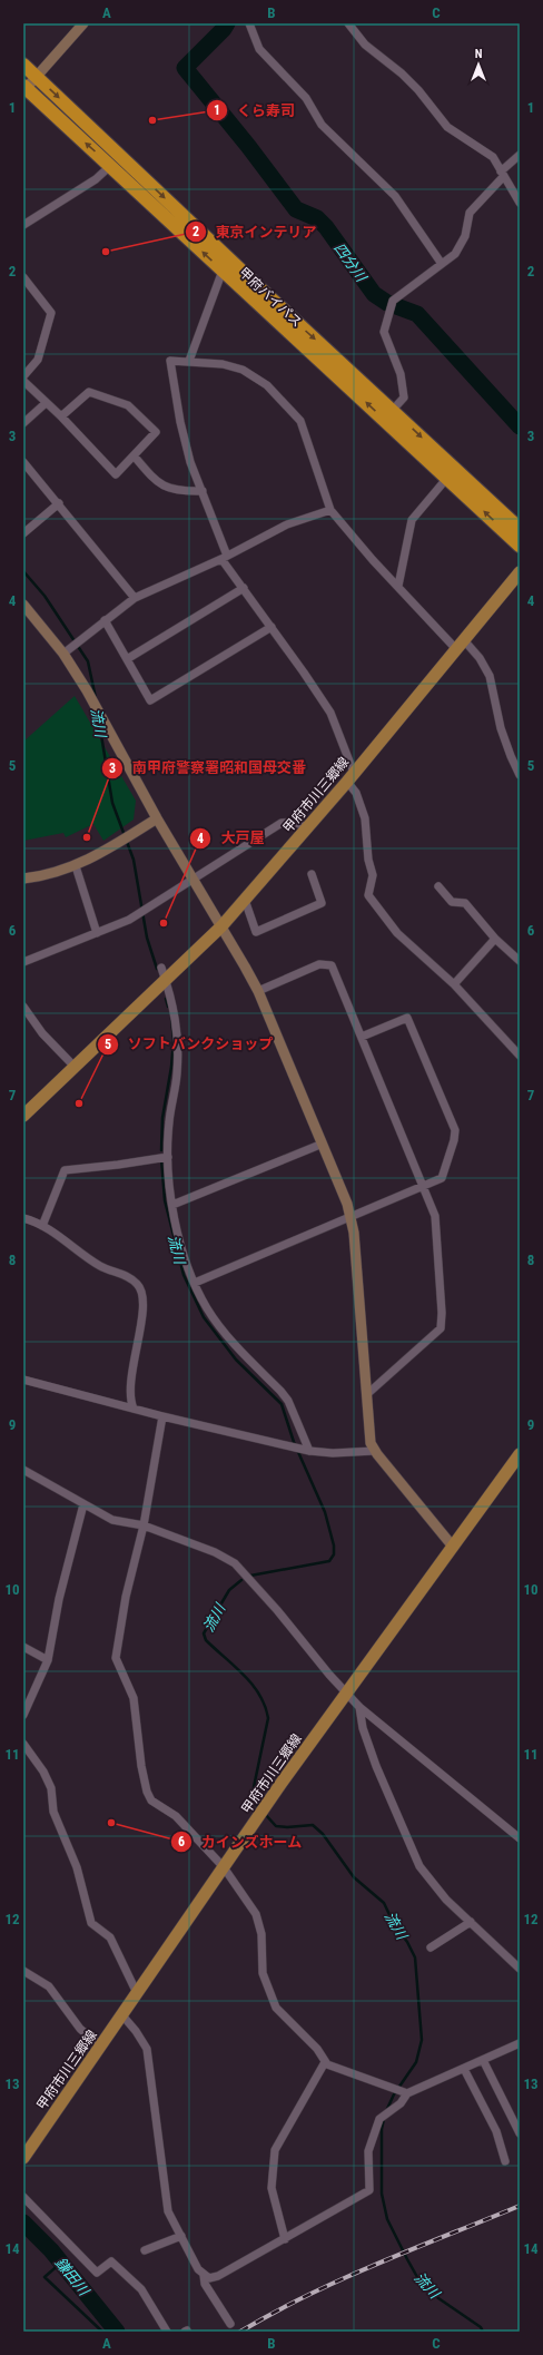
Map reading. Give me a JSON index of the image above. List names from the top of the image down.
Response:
{
  "streets": {
    "highway": ["甲府バイパス"],
    "main road": ["甲府市川三郷線"]
  },
  "water": ["四分川", "流川", "鎌田川"],
  "places": [
    "くら寿司",
    "東京インテリア",
    "南甲府警察署昭和国母交番",
    "大戸屋",
    "ソフトバンクショップ",
    "カインズホーム"
  ],
  "north": "top",
  "grid": {
    "columns": ["A", "B", "C"],
    "rows": [
      "1",
      "2",
      "3",
      "4",
      "5",
      "6",
      "7",
      "8",
      "9",
      "10",
      "11",
      "12",
      "13",
      "14"
    ]
  }
}
